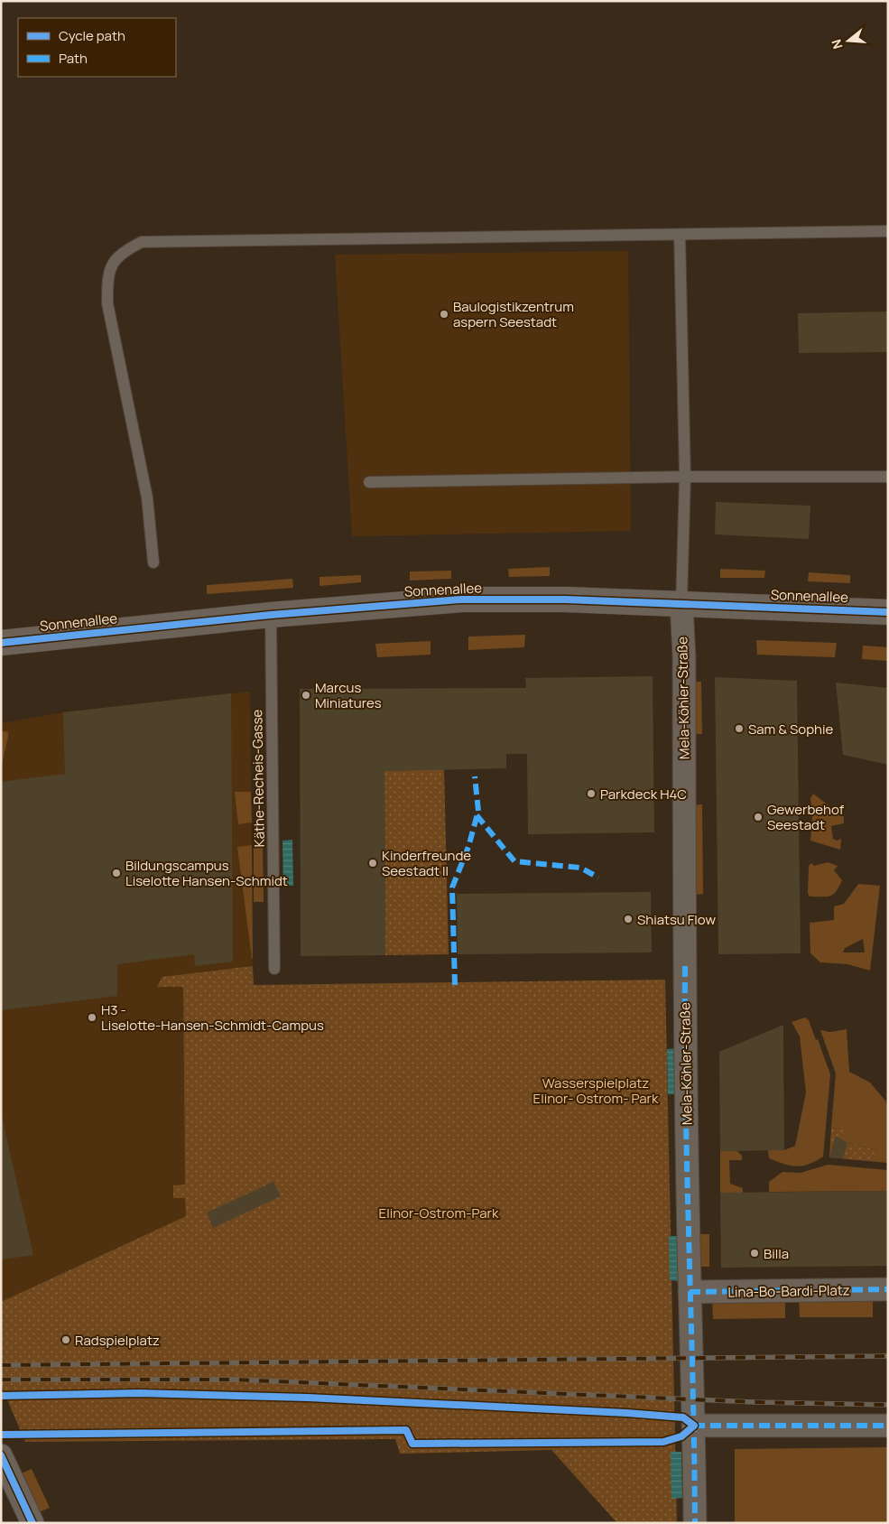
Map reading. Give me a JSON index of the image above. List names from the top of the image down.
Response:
{
  "streets": {
    "street": ["Sonnenallee", "Mela-Köhler-Straße", "Lina-Bo-Bardi-Platz"],
    "lane": ["Käthe-Recheis-Gasse"]
  },
  "crossings": [
    ["Sonnenallee", "Mela-Köhler-Straße"],
    ["Sonnenallee", "Käthe-Recheis-Gasse"],
    ["Mela-Köhler-Straße", "Lina-Bo-Bardi-Platz"]
  ],
  "parks": ["Wasserspielplatz Elinor- Ostrom- Park", "Elinor-Ostrom-Park"],
  "places": [
    "Baulogistikzentrum aspern Seestadt",
    "Marcus Miniatures",
    "Sam & Sophie",
    "Parkdeck H4C",
    "Gewerbehof Seestadt",
    "Kinderfreunde Seestadt II",
    "Bildungscampus Liselotte Hansen-Schmidt",
    "Shiatsu Flow",
    "H3 - Liselotte-Hansen-Schmidt-Campus",
    "Billa",
    "Radspielplatz"
  ],
  "legend": ["Cycle path", "Path"],
  "north": "left"
}
